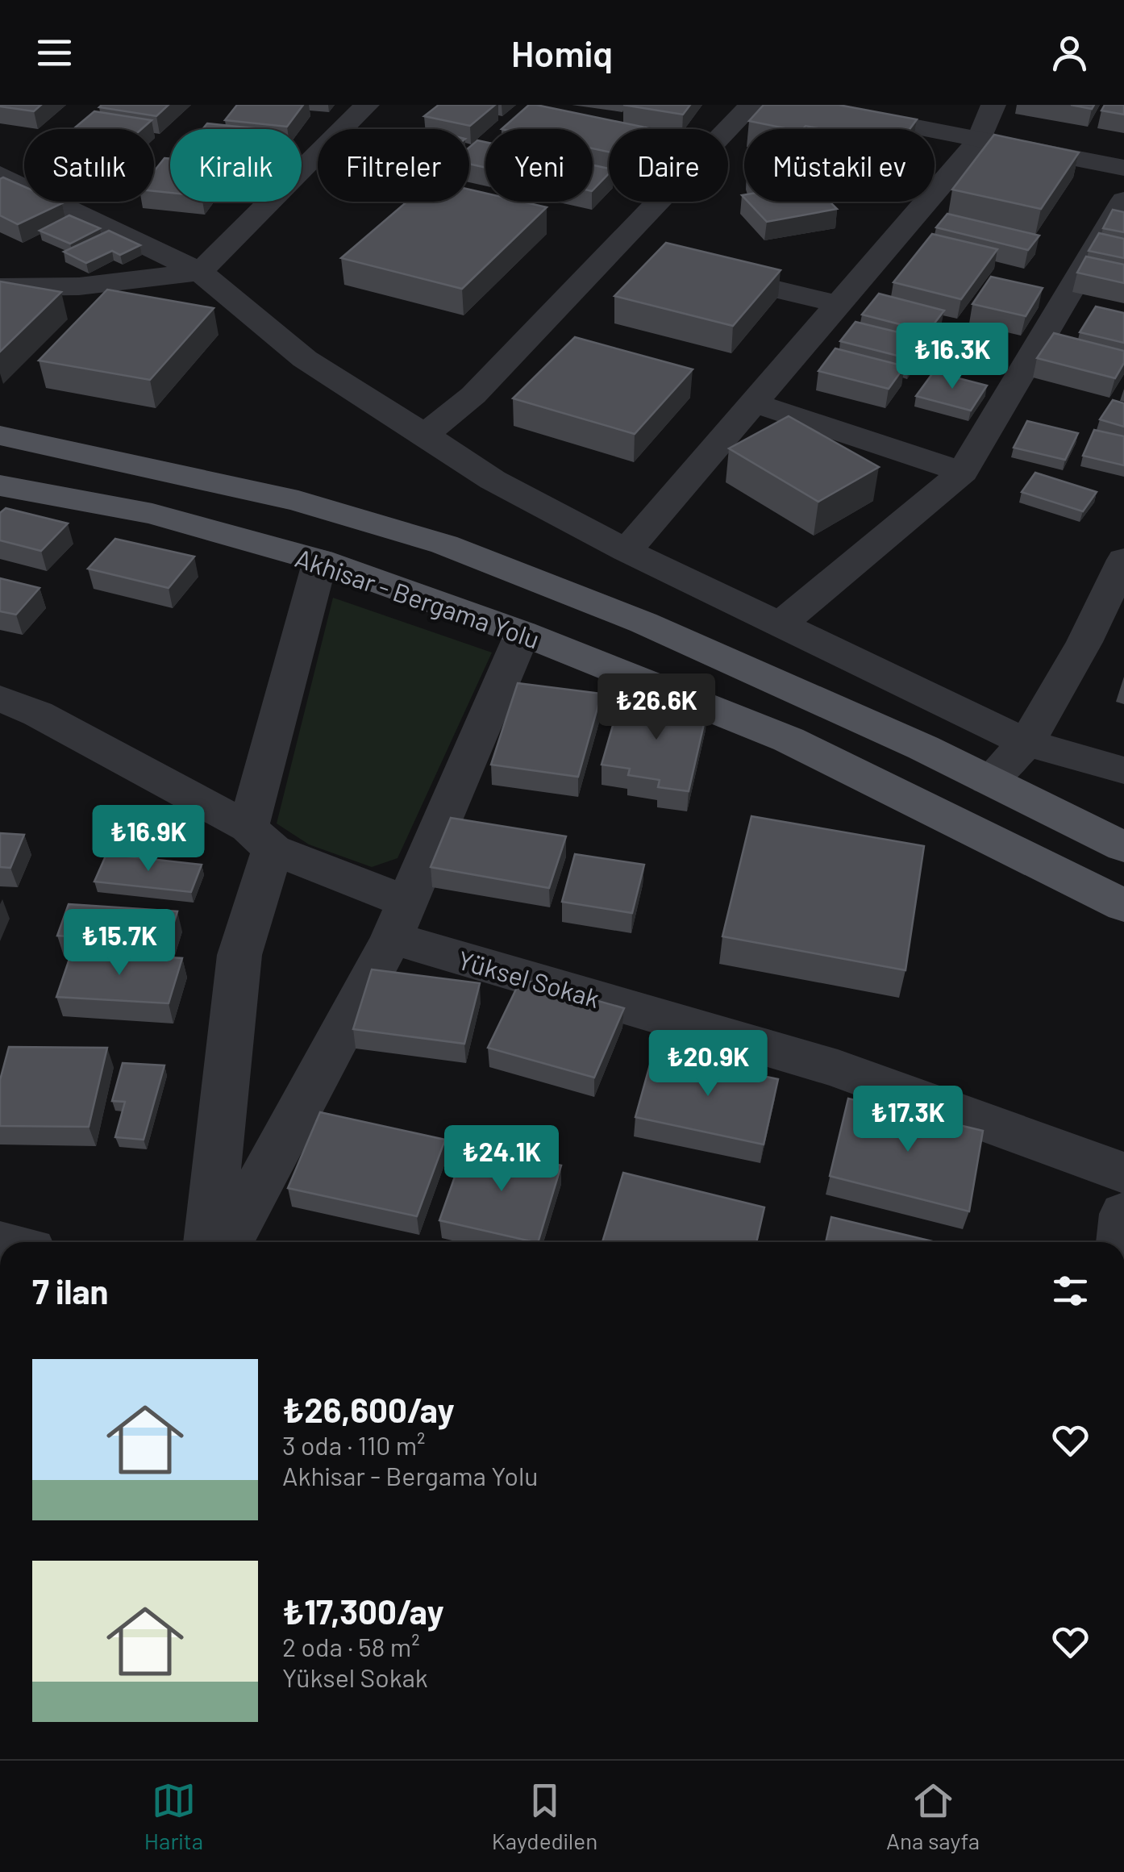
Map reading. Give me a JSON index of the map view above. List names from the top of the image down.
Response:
{
  "streets": {
    "main road": ["Akhisar - Bergama Yolu"],
    "street": ["Yüksel Sokak"]
  },
  "page": {
    "header": "Homiq",
    "chip": [
      "Satılık",
      "Kiralık",
      "Filtreler",
      "Yeni",
      "Daire",
      "Müstakil ev"
    ],
    "price": [
      "₺16.3K",
      "₺26.6K",
      "₺16.9K",
      "₺15.7K",
      "₺20.9K",
      "₺17.3K",
      "₺24.1K"
    ],
    "heading": "7 ilan",
    "list": [
      {
        "name": "₺26,600/ay",
        "note": "3 oda · 110 m² · Akhisar - Bergama Yolu"
      },
      {
        "name": "₺17,300/ay",
        "note": "2 oda · 58 m² · Yüksel Sokak"
      }
    ],
    "tabs": ["Harita", "Kaydedilen", "Ana sayfa"]
  }
}
